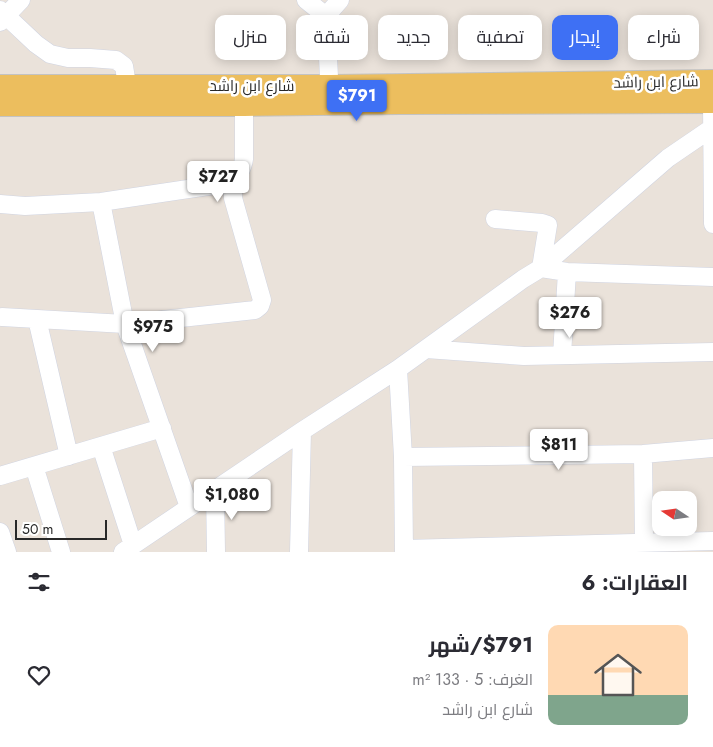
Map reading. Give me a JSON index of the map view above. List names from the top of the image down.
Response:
{
  "streets": {
    "main road": ["شارع ابن راشد"]
  },
  "scale_bar": "50 m",
  "north": "left",
  "page": {
    "chip": [
      "شراء",
      "إيجار",
      "تصفية",
      "جديد",
      "شقة",
      "منزل"
    ],
    "price": [
      "$791",
      "$727",
      "$276",
      "$975",
      "$811",
      "$1,080"
    ],
    "scale": "50 m",
    "heading": "العقارات: 6",
    "list": [
      {
        "name": "$791/شهر",
        "note": "الغرف: 5 · 133 m² · شارع ابن راشد"
      }
    ]
  }
}
